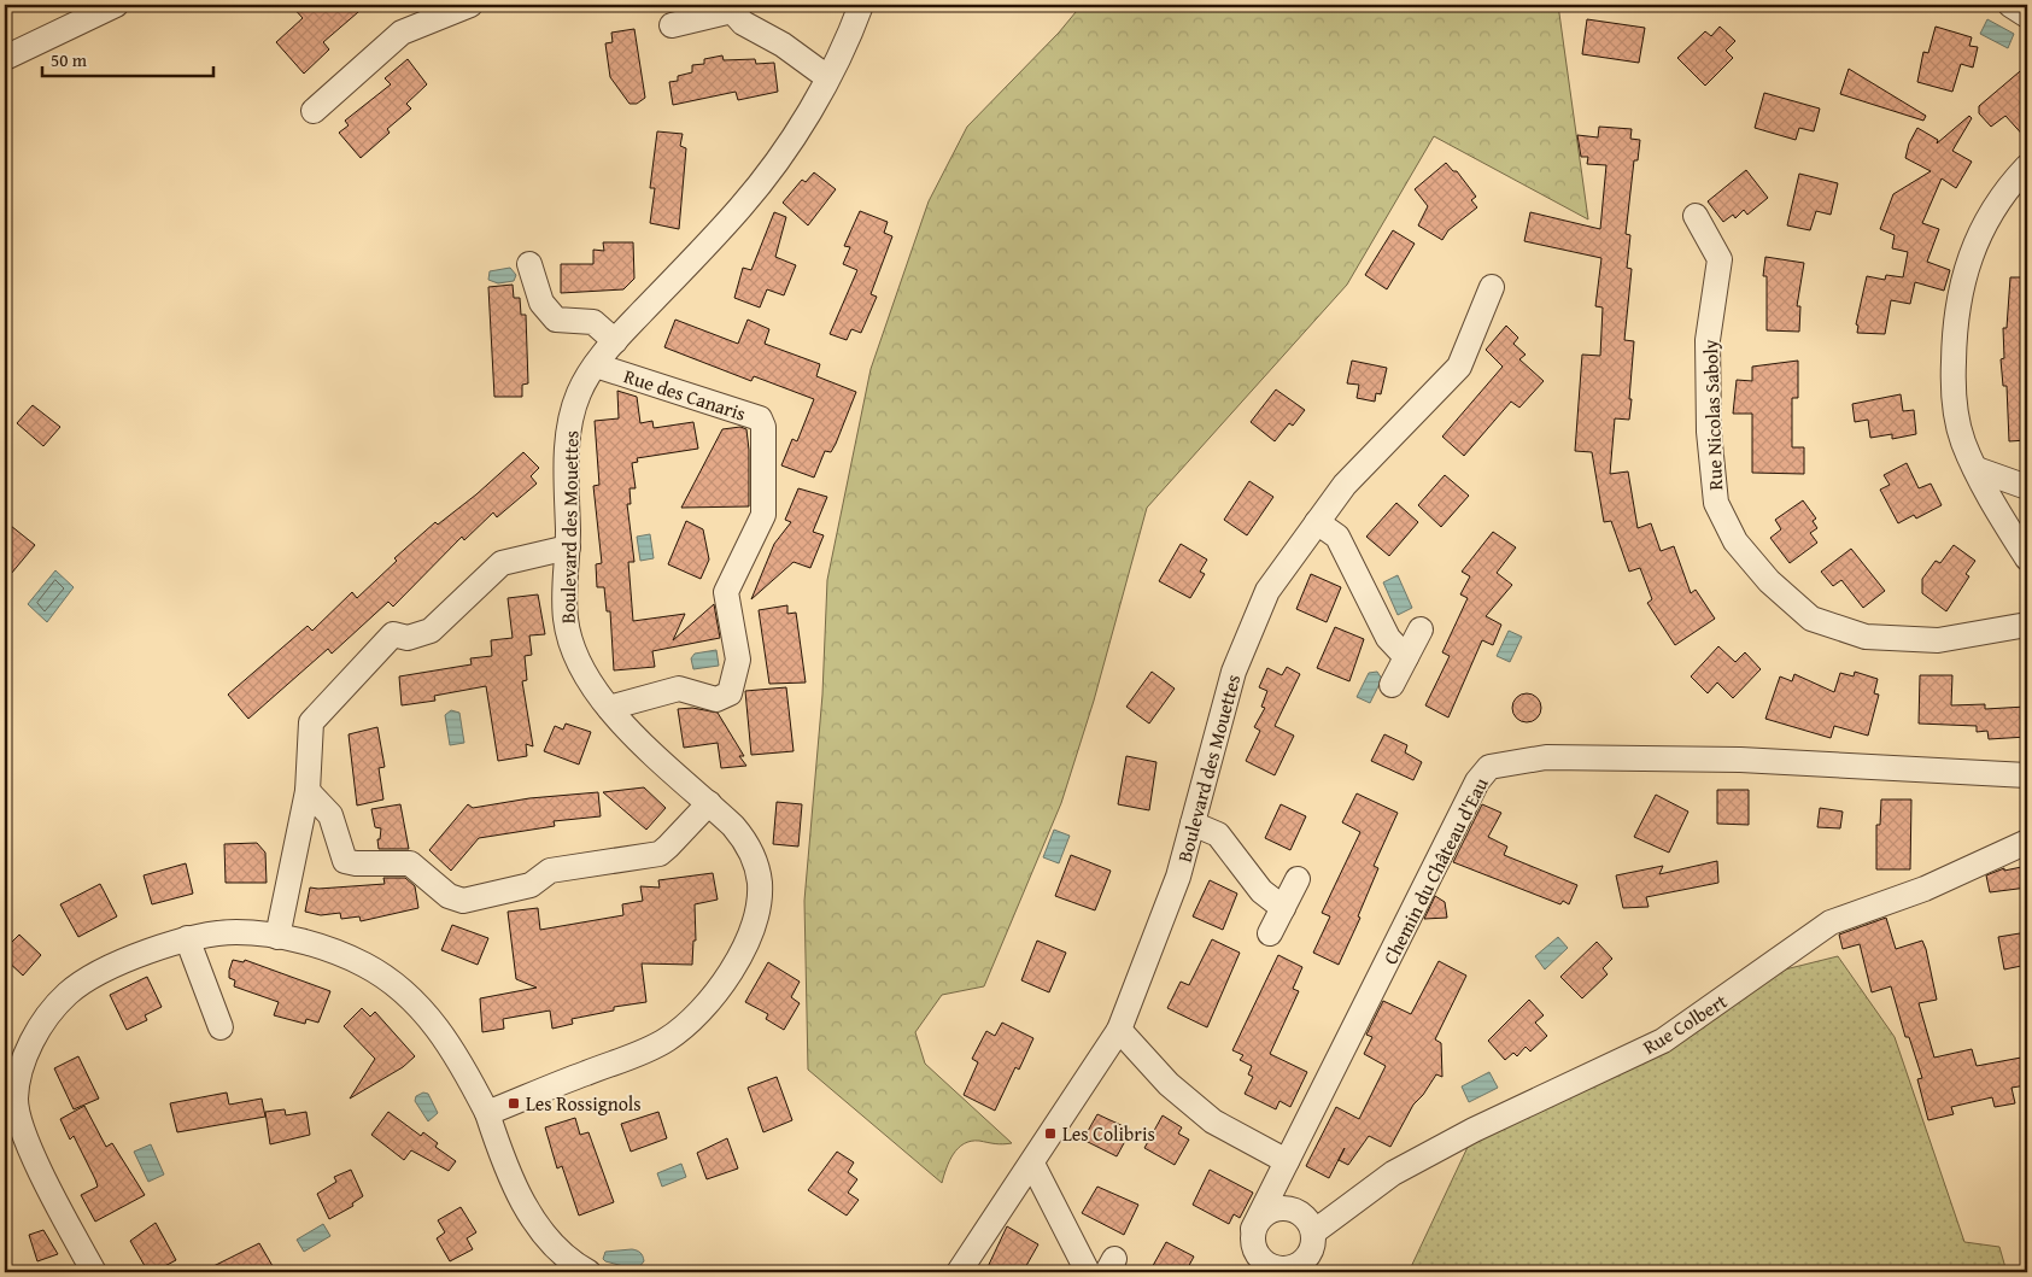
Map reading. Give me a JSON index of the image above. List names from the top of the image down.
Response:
{
  "streets": {
    "street": [
      "Rue des Canaris",
      "Rue Nicolas Saboly",
      "Boulevard des Mouettes",
      "Chemin du Château d'Eau",
      "Rue Colbert"
    ]
  },
  "crossings": [
    ["Rue des Canaris", "Boulevard des Mouettes"],
    ["Chemin du Château d'Eau", "Rue Colbert"]
  ],
  "places": {
    "transit": ["Les Rossignols", "Les Colibris"]
  },
  "scale_bar": "50 m"
}
